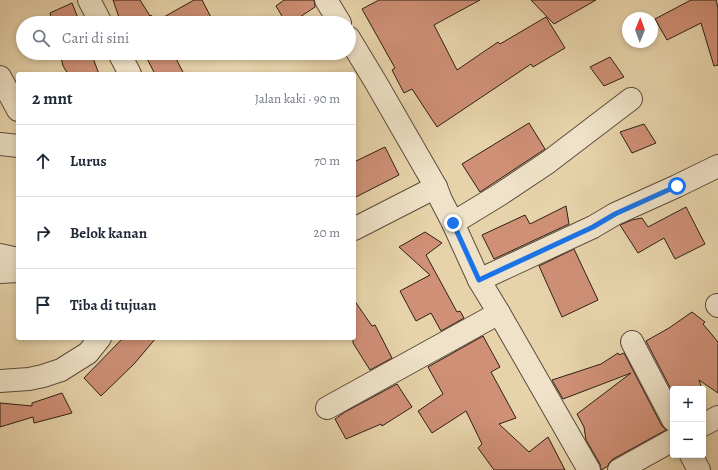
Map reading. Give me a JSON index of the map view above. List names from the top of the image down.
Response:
{
  "north": "top",
  "page": {
    "search": "Cari di sini",
    "heading": ["2 mnt", "Jalan kaki · 90 m"],
    "list": [
      ["Lurus", "70 m"],
      ["Belok kanan", "20 m"],
      "Tiba di tujuan"
    ],
    "map_buttons": ["+", "−"]
  }
}
